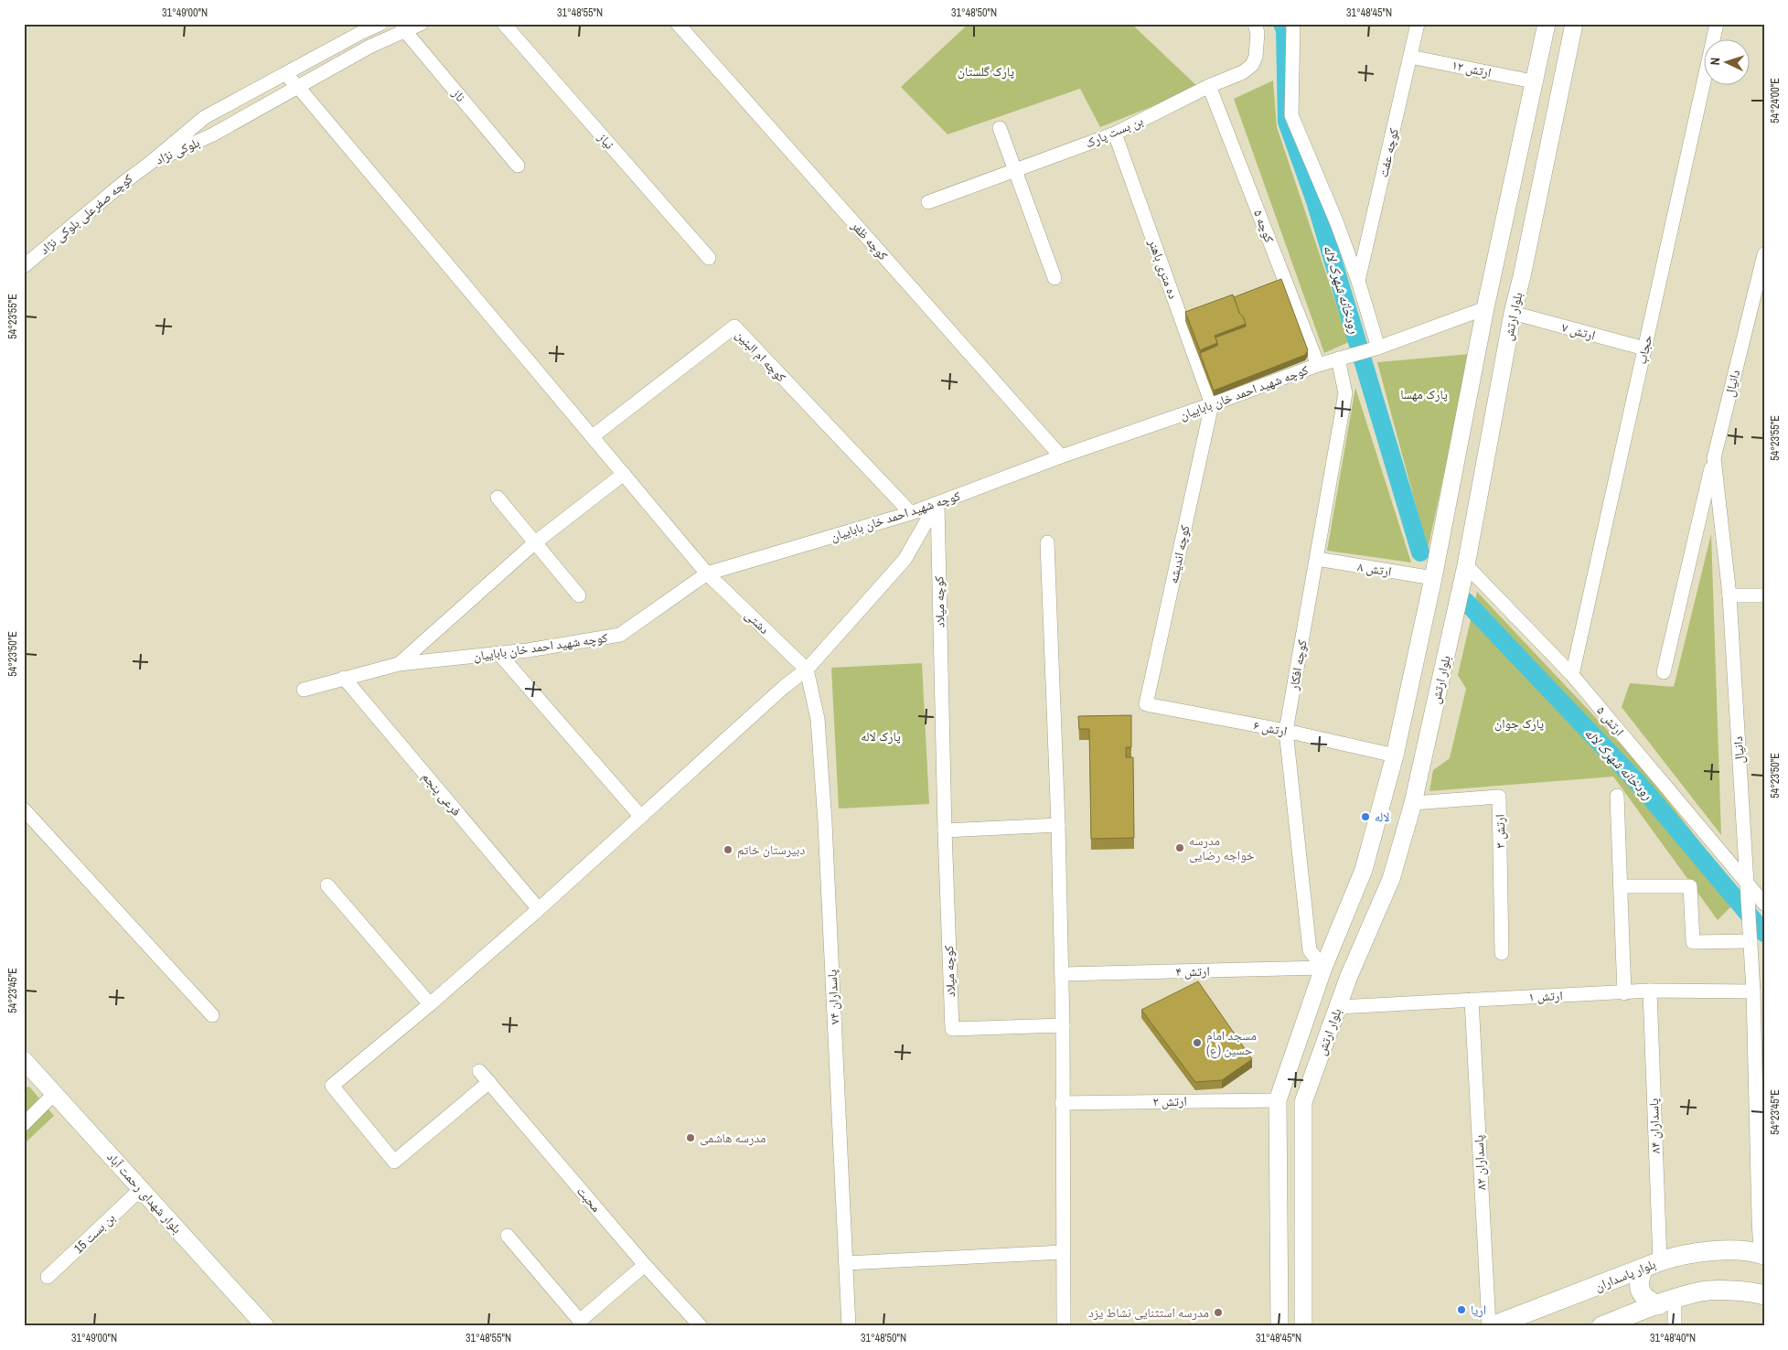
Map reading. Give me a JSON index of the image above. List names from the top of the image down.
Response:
{
  "streets": {
    "main road": ["بلوار پاسداران"],
    "street": [
      "ارتش ۱۲",
      "ناز",
      "بن بست پارک",
      "نیاز",
      "بلوکی نژاد",
      "کوچه عفت",
      "کوچه صفرعلی بلوکی نژاد",
      "کوچه ۵",
      "کوچه ظفر",
      "ده متری باهنر",
      "بلوار ارتش",
      "ارتش ۷",
      "حجاب",
      "کوچه ام البنین",
      "دانیال",
      "کوچه شهید احمد خان باباییان",
      "کوچه اندیشه",
      "ارتش ۸",
      "کوچه میلاد",
      "دشتی",
      "کوچه افکار",
      "ارتش ۵",
      "ارتش ۶",
      "فرعی پنجم",
      "ارتش ۳",
      "ارتش ۴",
      "ارتش ۱",
      "پاسداران ۷۴",
      "ارتش ۲",
      "پاسداران ۸۴",
      "پاسداران ۸۲",
      "بلوار شهدای رحمت آباد",
      "محبت",
      "بن بست 15"
    ]
  },
  "crossings": [
    ["ارتش ۱۲", "کوچه عفت"],
    ["ارتش ۱۲", "بلوار ارتش"],
    ["ناز", "بلوکی نژاد"],
    ["بن بست پارک", "کوچه ۵"],
    ["بن بست پارک", "ده متری باهنر"],
    ["بلوکی نژاد", "کوچه صفرعلی بلوکی نژاد"],
    ["بلوکی نژاد", "دشتی"],
    ["کوچه ۵", "کوچه شهید احمد خان باباییان"],
    ["کوچه ظفر", "کوچه شهید احمد خان باباییان"],
    ["ده متری باهنر", "کوچه شهید احمد خان باباییان"],
    ["ده متری باهنر", "کوچه اندیشه"],
    ["بلوار ارتش", "ارتش ۷"],
    ["بلوار ارتش", "کوچه شهید احمد خان باباییان"],
    ["بلوار ارتش", "ارتش ۸"],
    ["بلوار ارتش", "کوچه افکار"],
    ["بلوار ارتش", "ارتش ۵"],
    ["بلوار ارتش", "ارتش ۶"],
    ["بلوار ارتش", "ارتش ۳"],
    ["بلوار ارتش", "ارتش ۴"],
    ["بلوار ارتش", "ارتش ۱"],
    ["بلوار ارتش", "ارتش ۲"],
    ["ارتش ۷", "حجاب"],
    ["حجاب", "ارتش ۵"],
    ["کوچه ام البنین", "کوچه شهید احمد خان باباییان"],
    ["کوچه ام البنین", "دشتی"],
    ["دانیال", "ارتش ۵"],
    ["دانیال", "ارتش ۱"],
    ["دانیال", "بلوار پاسداران"],
    ["کوچه شهید احمد خان باباییان", "کوچه اندیشه"],
    ["کوچه شهید احمد خان باباییان", "کوچه میلاد"],
    ["کوچه شهید احمد خان باباییان", "دشتی"],
    ["کوچه شهید احمد خان باباییان", "کوچه افکار"],
    ["کوچه شهید احمد خان باباییان", "فرعی پنجم"],
    ["کوچه اندیشه", "ارتش ۶"],
    ["ارتش ۸", "کوچه افکار"],
    ["دشتی", "پاسداران ۷۴"],
    ["کوچه افکار", "ارتش ۶"],
    ["کوچه افکار", "ارتش ۴"],
    ["ارتش ۱", "پاسداران ۸۴"],
    ["ارتش ۱", "پاسداران ۸۲"],
    ["پاسداران ۸۴", "بلوار پاسداران"],
    ["پاسداران ۸۲", "بلوار پاسداران"],
    ["بلوار شهدای رحمت آباد", "بن بست 15"]
  ],
  "water": ["رودخانه شهرک لاله"],
  "parks": [
    "پارک گلستان",
    "پارک مهسا",
    "پارک جوان",
    "پارک لاله"
  ],
  "places": [
    "لاله",
    "مدرسه خواجه رضایی",
    "دبیرستان خاتم",
    "مسجد امام حسین (ع)",
    "مدرسه هاشمی",
    "اریا",
    "مدرسه استثنایی نشاط یزد"
  ],
  "north": "left",
  "coordinates": [
    "31°49'00\"N",
    "31°48'55\"N",
    "31°48'50\"N",
    "31°48'45\"N",
    "54°24'00\"E",
    "54°23'55\"E",
    "54°23'50\"E",
    "54°23'45\"E",
    "31°48'40\"N"
  ]
}
